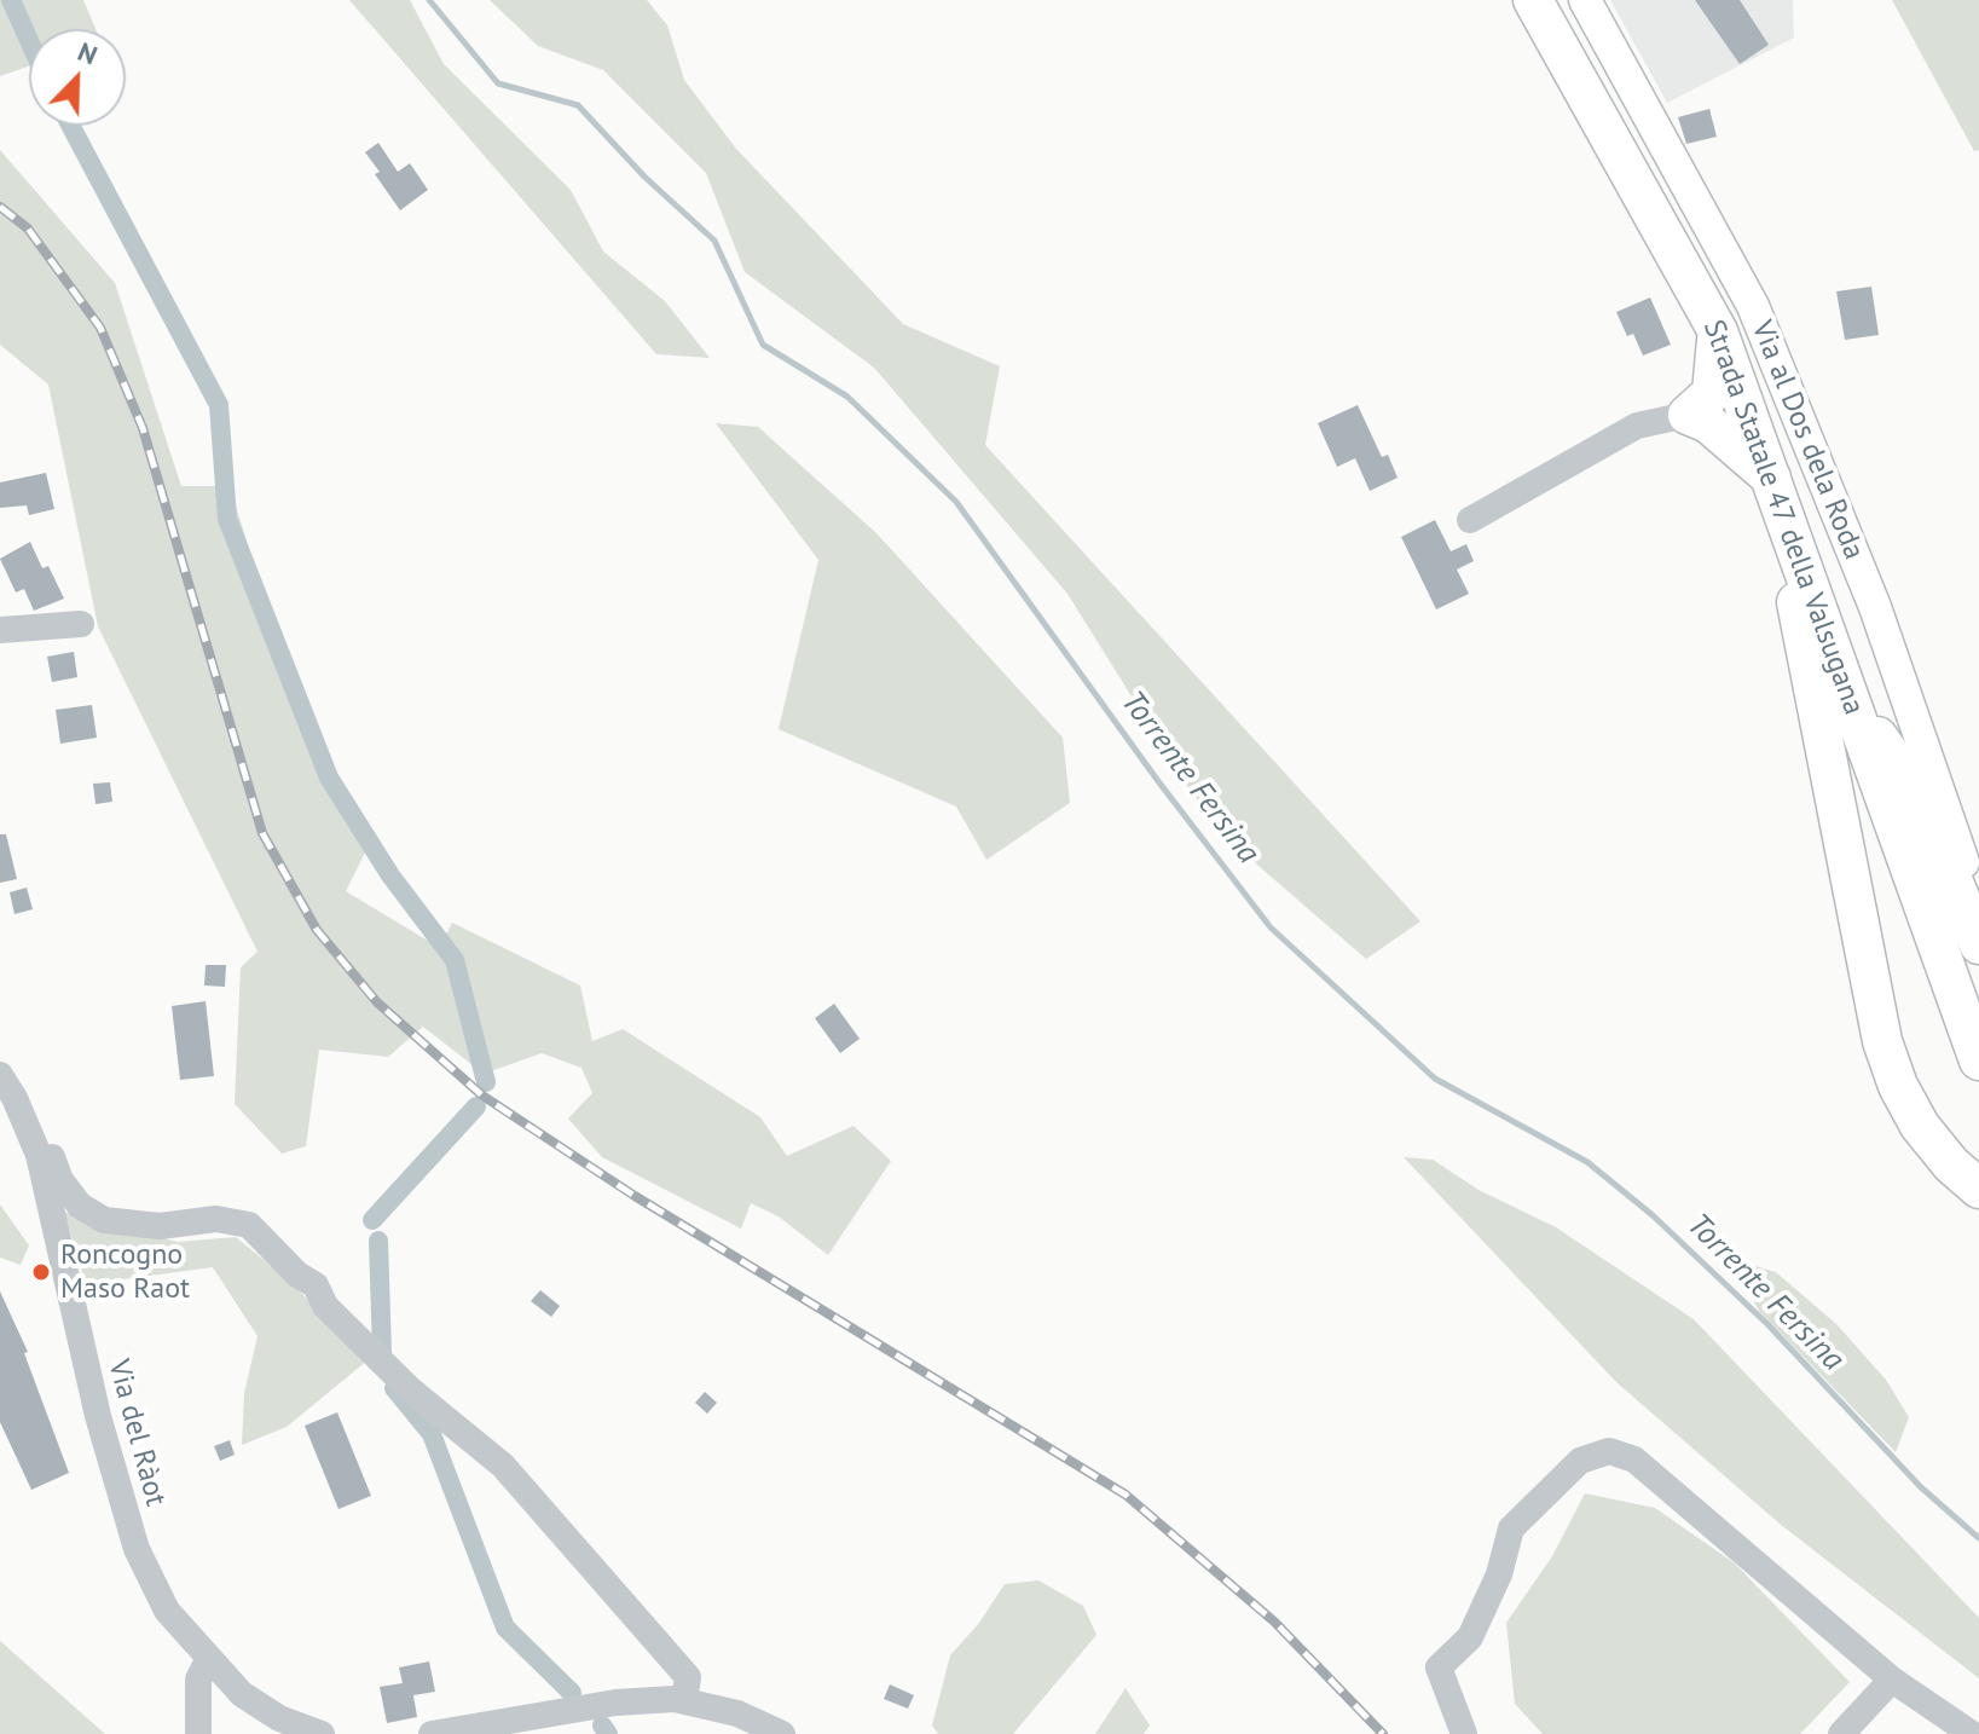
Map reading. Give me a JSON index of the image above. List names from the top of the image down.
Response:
{
  "streets": {
    "highway": ["Strada Statale 47 della Valsugana"],
    "main road": ["Via al Dos dela Roda"],
    "street": ["Via del Ràot"]
  },
  "water": ["Torrente Fersina"],
  "places": ["Roncogno Maso Raot"],
  "north": "top right"
}
